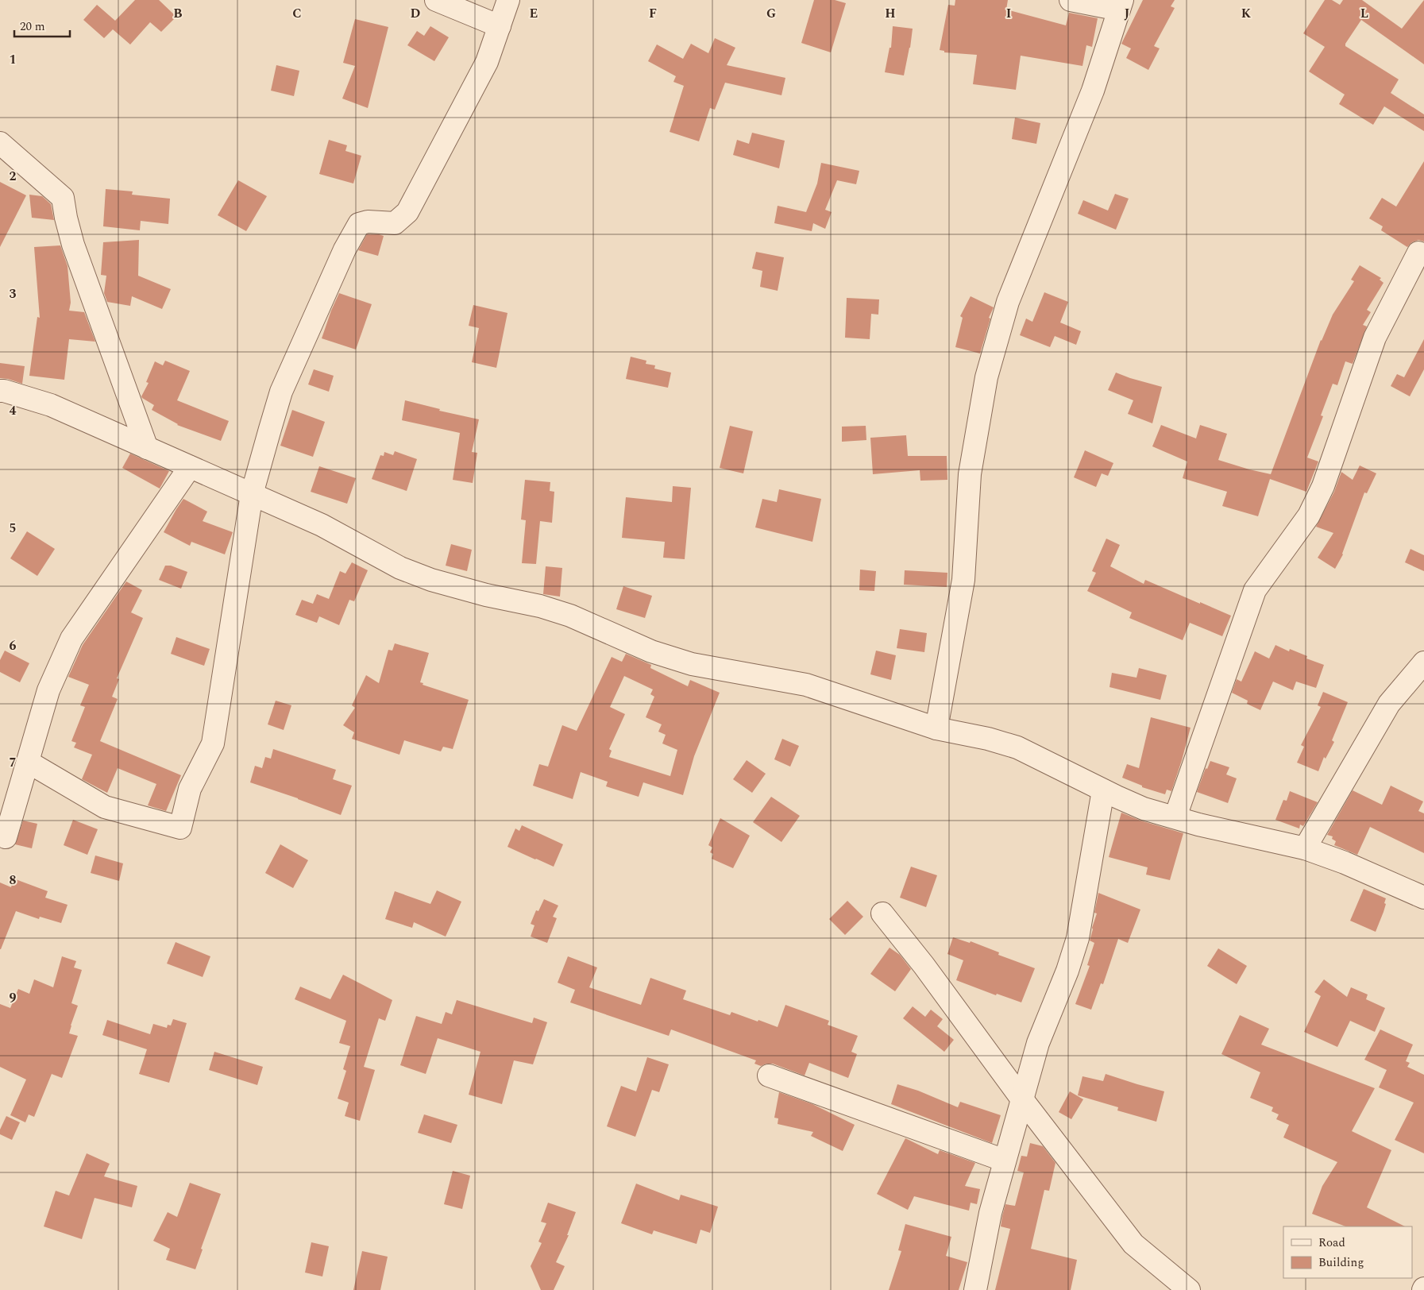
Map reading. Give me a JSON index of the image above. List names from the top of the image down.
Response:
{
  "legend": ["Road", "Building"],
  "scale_bar": "20 m",
  "grid": {
    "columns": [
      "B",
      "C",
      "D",
      "E",
      "F",
      "G",
      "H",
      "I",
      "J",
      "K",
      "L"
    ],
    "rows": [
      "1",
      "2",
      "3",
      "4",
      "5",
      "6",
      "7",
      "8",
      "9"
    ]
  }
}
